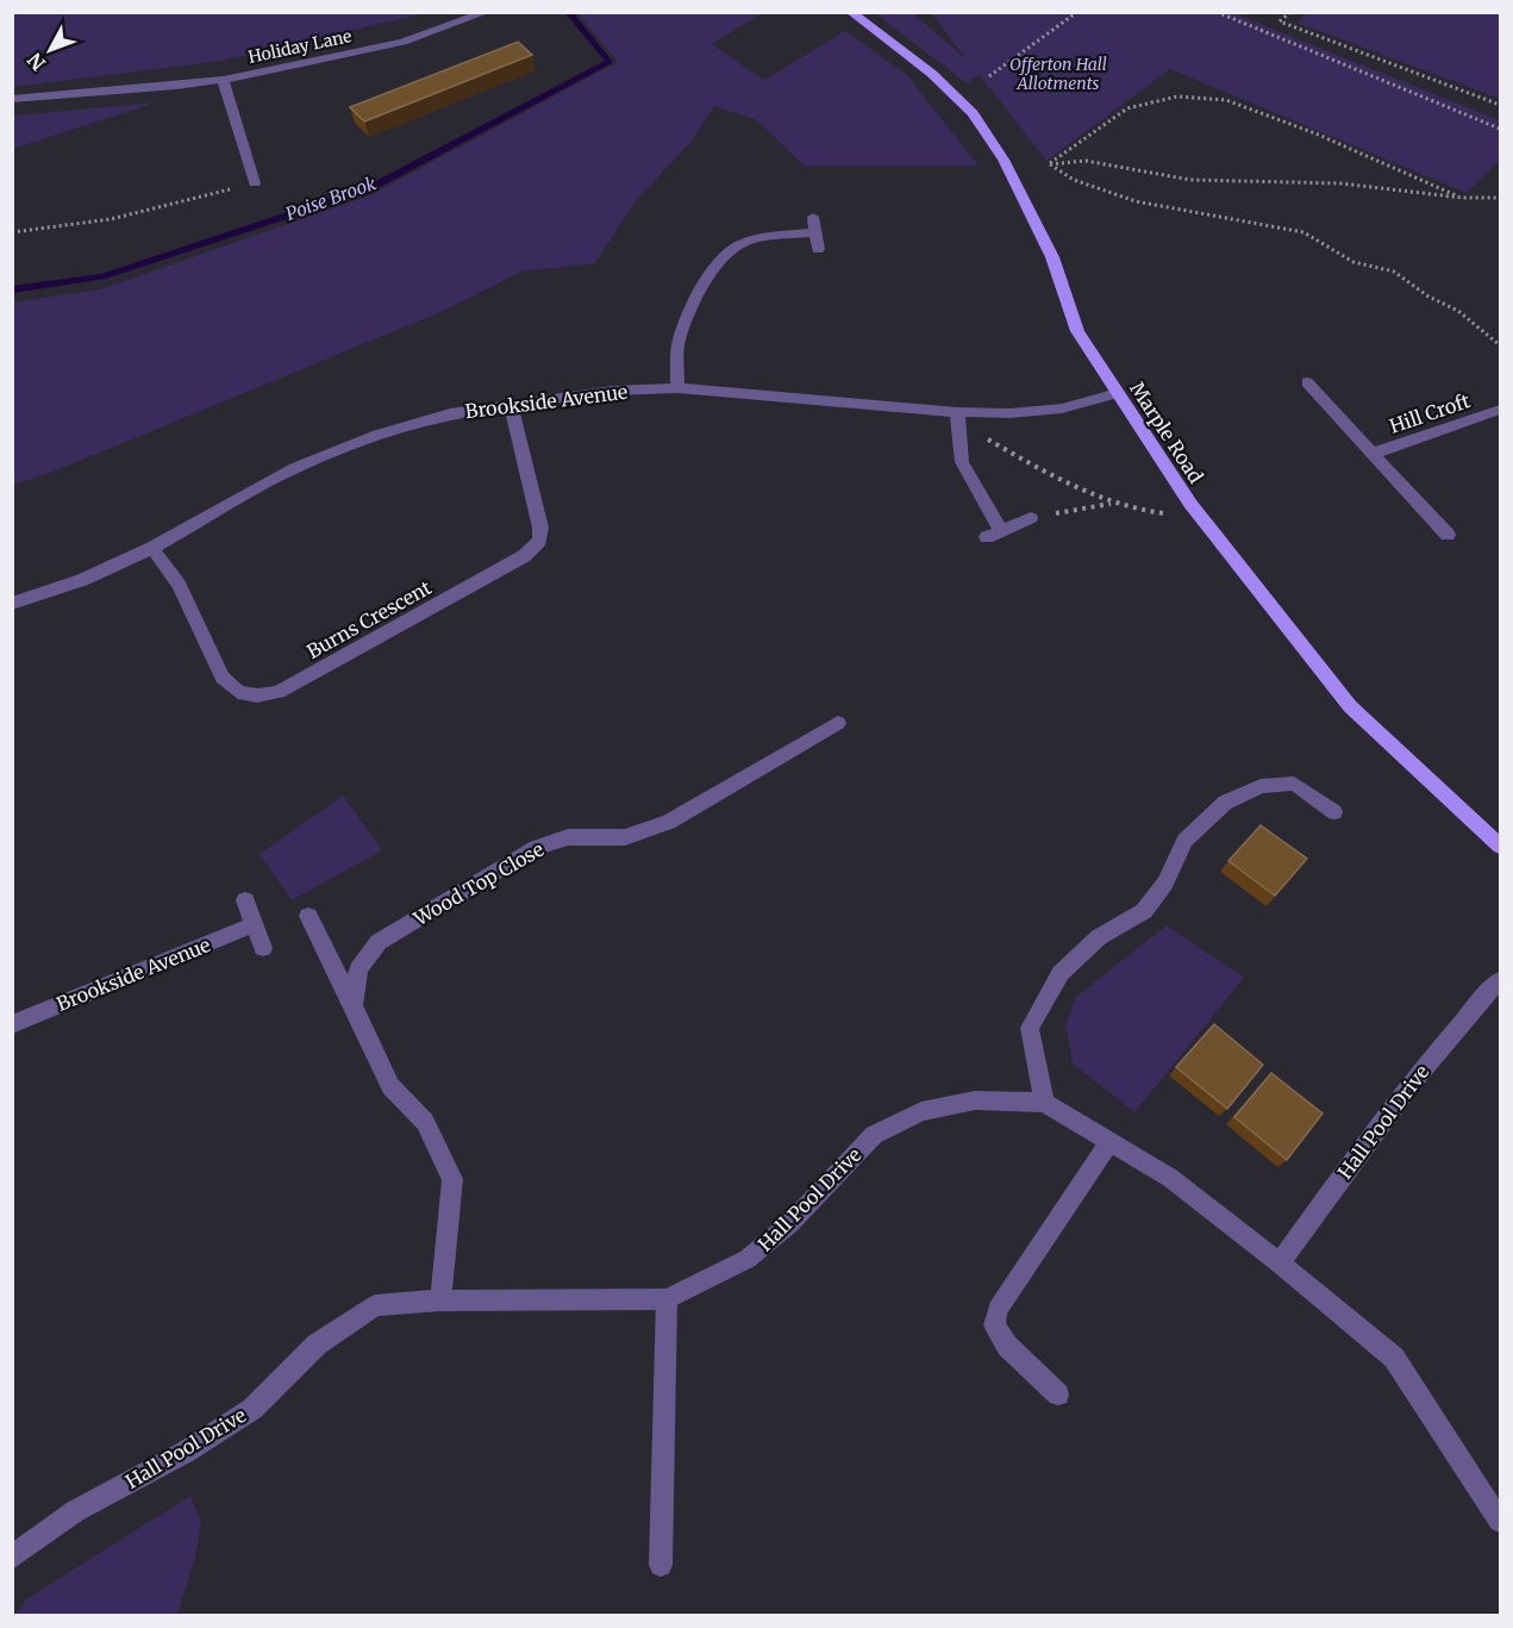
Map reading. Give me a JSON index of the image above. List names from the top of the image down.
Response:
{
  "streets": {
    "main road": ["Marple Road"],
    "street": [
      "Holiday Lane",
      "Brookside Avenue",
      "Hill Croft",
      "Burns Crescent",
      "Wood Top Close",
      "Hall Pool Drive"
    ]
  },
  "crossings": [
    ["Brookside Avenue", "Marple Road"],
    ["Brookside Avenue", "Burns Crescent"]
  ],
  "water": ["Poise Brook"],
  "parks": ["Offerton Hall Allotments"],
  "north": "bottom left"
}
